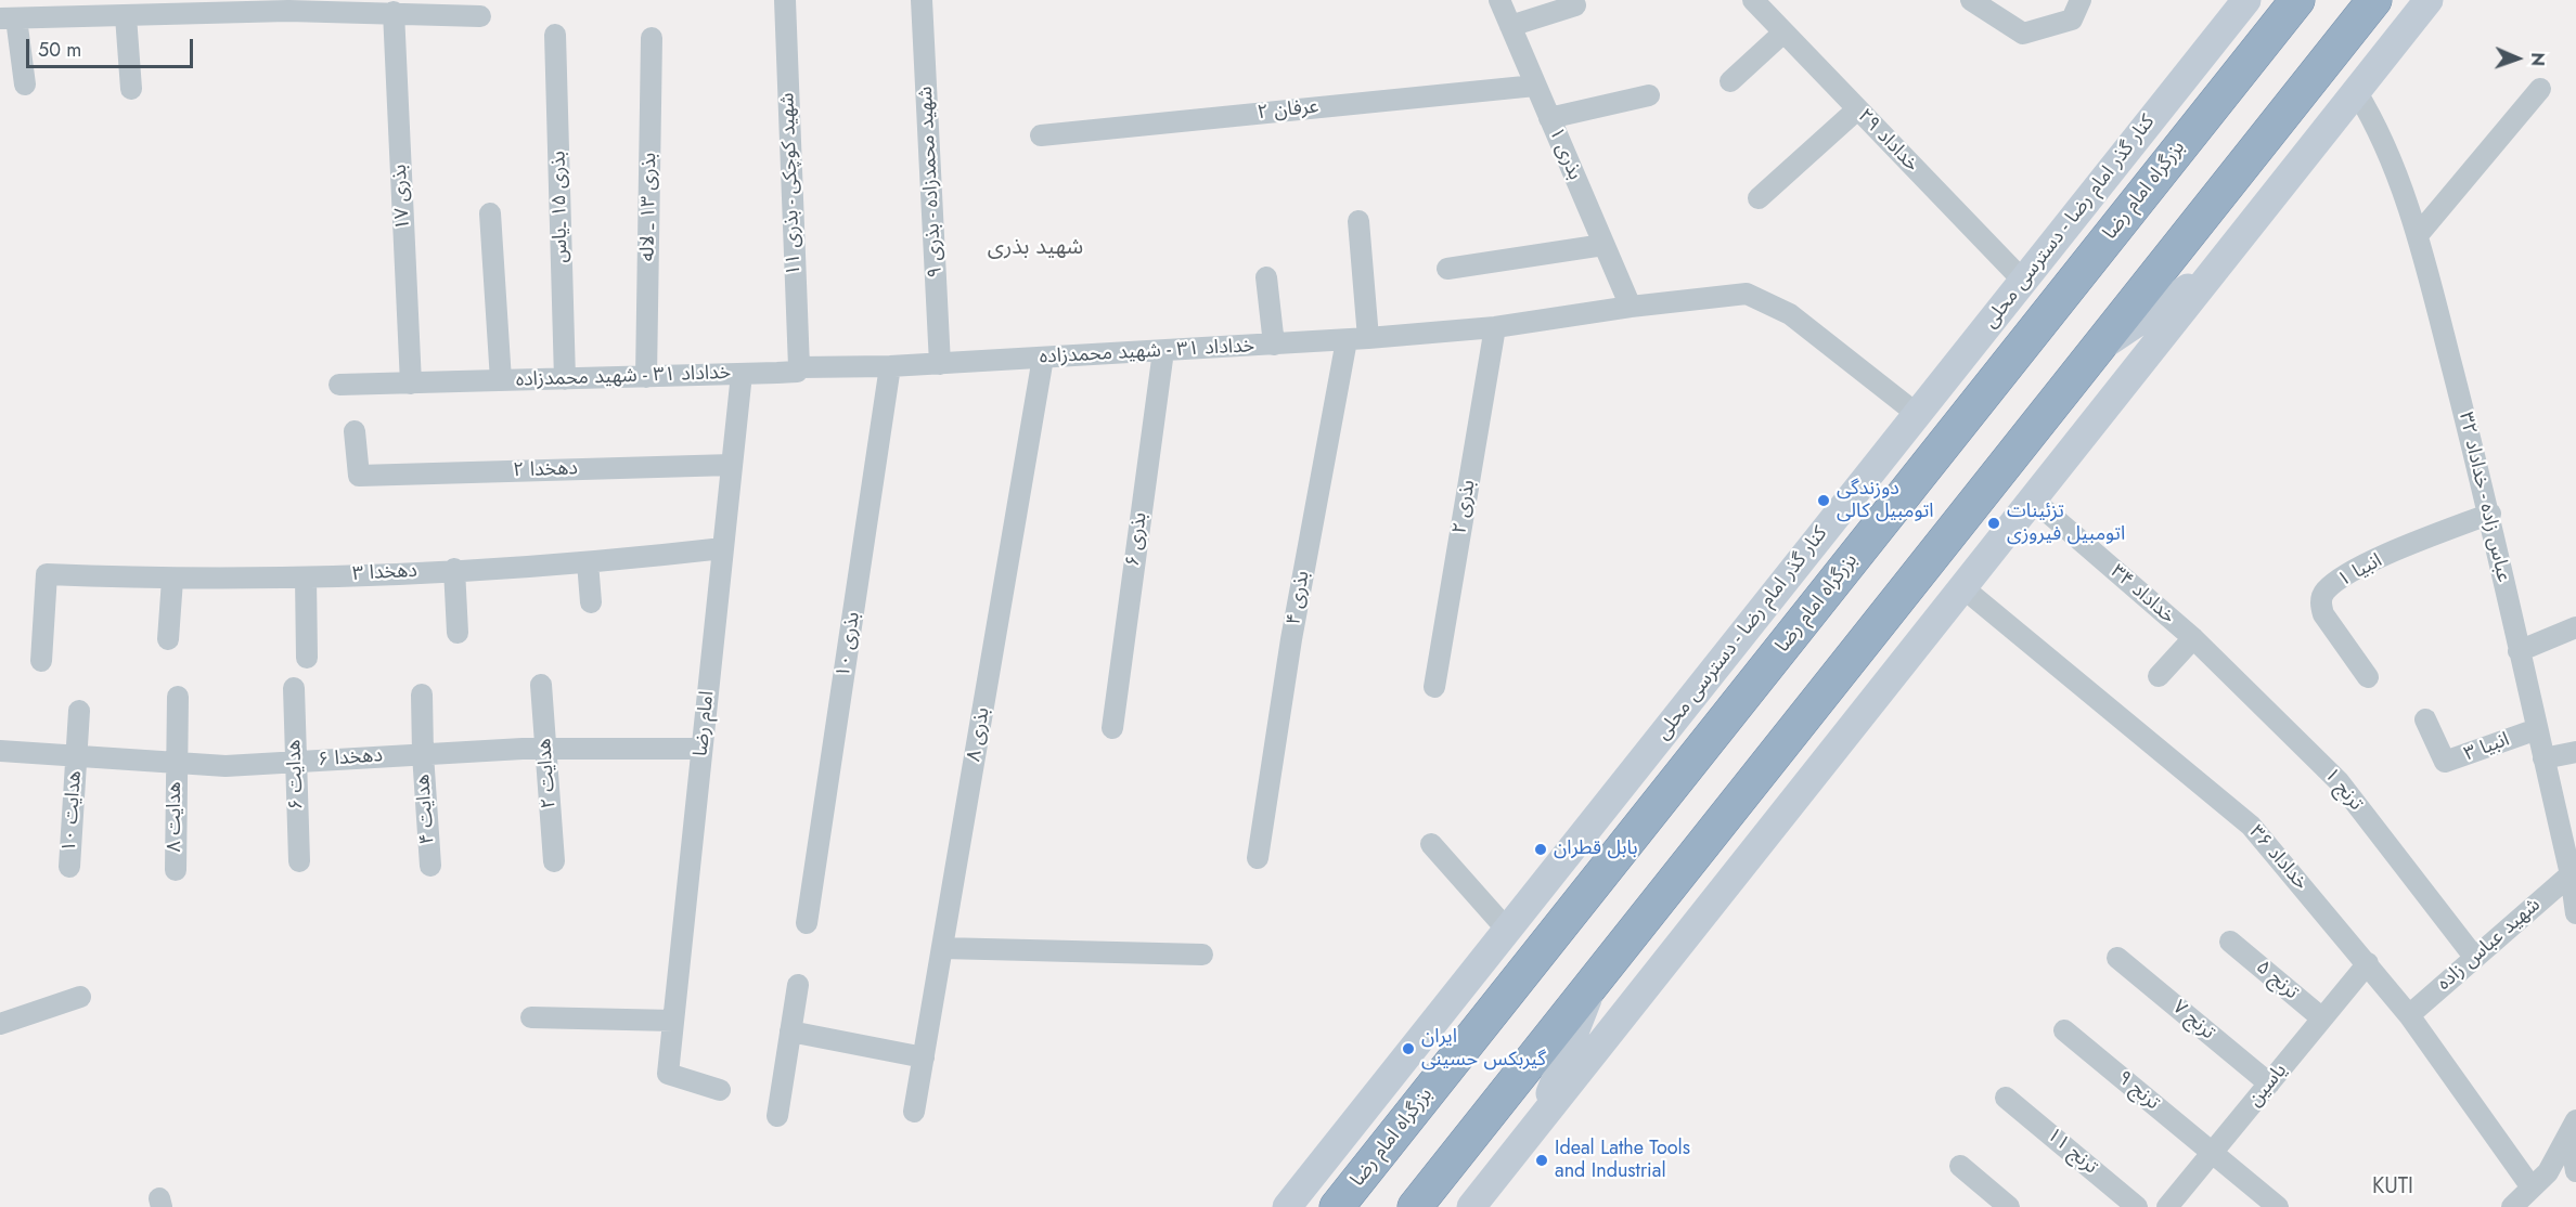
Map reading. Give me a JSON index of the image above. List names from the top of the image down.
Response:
{
  "streets": {
    "highway": ["بزرگراه امام رضا"],
    "main road": ["کنار گذر امام رضا - دسترسی محلی"],
    "street": [
      "عرفان ۲",
      "خداداد ۲۹",
      "بذری ۱",
      "شهید محمدزاده - بذری ۹",
      "شهید کوچکی - بذری ۱۱",
      "بذری ۱۷",
      "بذری ۱۵ ـ‌یاس",
      "بذری ۱۳ ـ لاله",
      "خداداد ۳۱ - شهید محمدزاده",
      "دهخدا ۲",
      "عباس زاده - خداداد ۳۲",
      "بذری ۲",
      "بذری ۶",
      "انبیا ۱",
      "دهخدا ۳",
      "خداداد ۳۴",
      "بذری ۴",
      "بذری ۱۰",
      "امام رضا",
      "بذری ۸",
      "انبیا ۳",
      "دهخدا ۶",
      "هدایت ۲",
      "هدایت ۶",
      "ترنج ۱",
      "هدایت ۴",
      "هدایت ۱۰",
      "هدایت ۸",
      "خداداد ۳۶",
      "شهید عباس زاده",
      "ترنج ۵",
      "ترنج ۷",
      "یاسین",
      "ترنج ۹",
      "ترنج ۱۱"
    ]
  },
  "crossings": [
    ["عرفان ۲", "بذری ۱"],
    ["خداداد ۲۹", "کنار گذر امام رضا - دسترسی محلی"],
    ["بذری ۱", "خداداد ۳۱ - شهید محمدزاده"],
    ["شهید محمدزاده - بذری ۹", "خداداد ۳۱ - شهید محمدزاده"],
    ["شهید کوچکی - بذری ۱۱", "خداداد ۳۱ - شهید محمدزاده"],
    ["بذری ۱۷", "خداداد ۳۱ - شهید محمدزاده"],
    ["بذری ۱۵ ـ‌یاس", "خداداد ۳۱ - شهید محمدزاده"],
    ["بذری ۱۳ ـ لاله", "خداداد ۳۱ - شهید محمدزاده"],
    ["کنار گذر امام رضا - دسترسی محلی", "خداداد ۳۱ - شهید محمدزاده"],
    ["خداداد ۳۱ - شهید محمدزاده", "بذری ۲"],
    ["خداداد ۳۱ - شهید محمدزاده", "بذری ۶"],
    ["خداداد ۳۱ - شهید محمدزاده", "بذری ۴"],
    ["خداداد ۳۱ - شهید محمدزاده", "بذری ۱۰"],
    ["خداداد ۳۱ - شهید محمدزاده", "امام رضا"],
    ["خداداد ۳۱ - شهید محمدزاده", "بذری ۸"],
    ["دهخدا ۲", "امام رضا"],
    ["عباس زاده - خداداد ۳۲", "انبیا ۱"],
    ["عباس زاده - خداداد ۳۲", "انبیا ۳"],
    ["عباس زاده - خداداد ۳۲", "شهید عباس زاده"],
    ["دهخدا ۳", "امام رضا"],
    ["خداداد ۳۴", "ترنج ۱"],
    ["امام رضا", "دهخدا ۶"],
    ["دهخدا ۶", "هدایت ۲"],
    ["دهخدا ۶", "هدایت ۶"],
    ["دهخدا ۶", "هدایت ۴"],
    ["دهخدا ۶", "هدایت ۱۰"],
    ["دهخدا ۶", "هدایت ۸"],
    ["ترنج ۱", "شهید عباس زاده"],
    ["خداداد ۳۶", "شهید عباس زاده"],
    ["خداداد ۳۶", "یاسین"],
    ["ترنج ۵", "یاسین"],
    ["ترنج ۷", "یاسین"],
    ["یاسین", "ترنج ۹"]
  ],
  "districts": ["شهید بذری", "KUTI"],
  "places": [
    "دوزندگی اتومبیل کالی",
    "تزئینات اتومبیل فیروزی",
    "بابل قطران",
    "ایران گیربکس حسینی",
    "Ideal Lathe Tools and Industrial"
  ],
  "scale_bar": "50 m",
  "north": "right"
}
